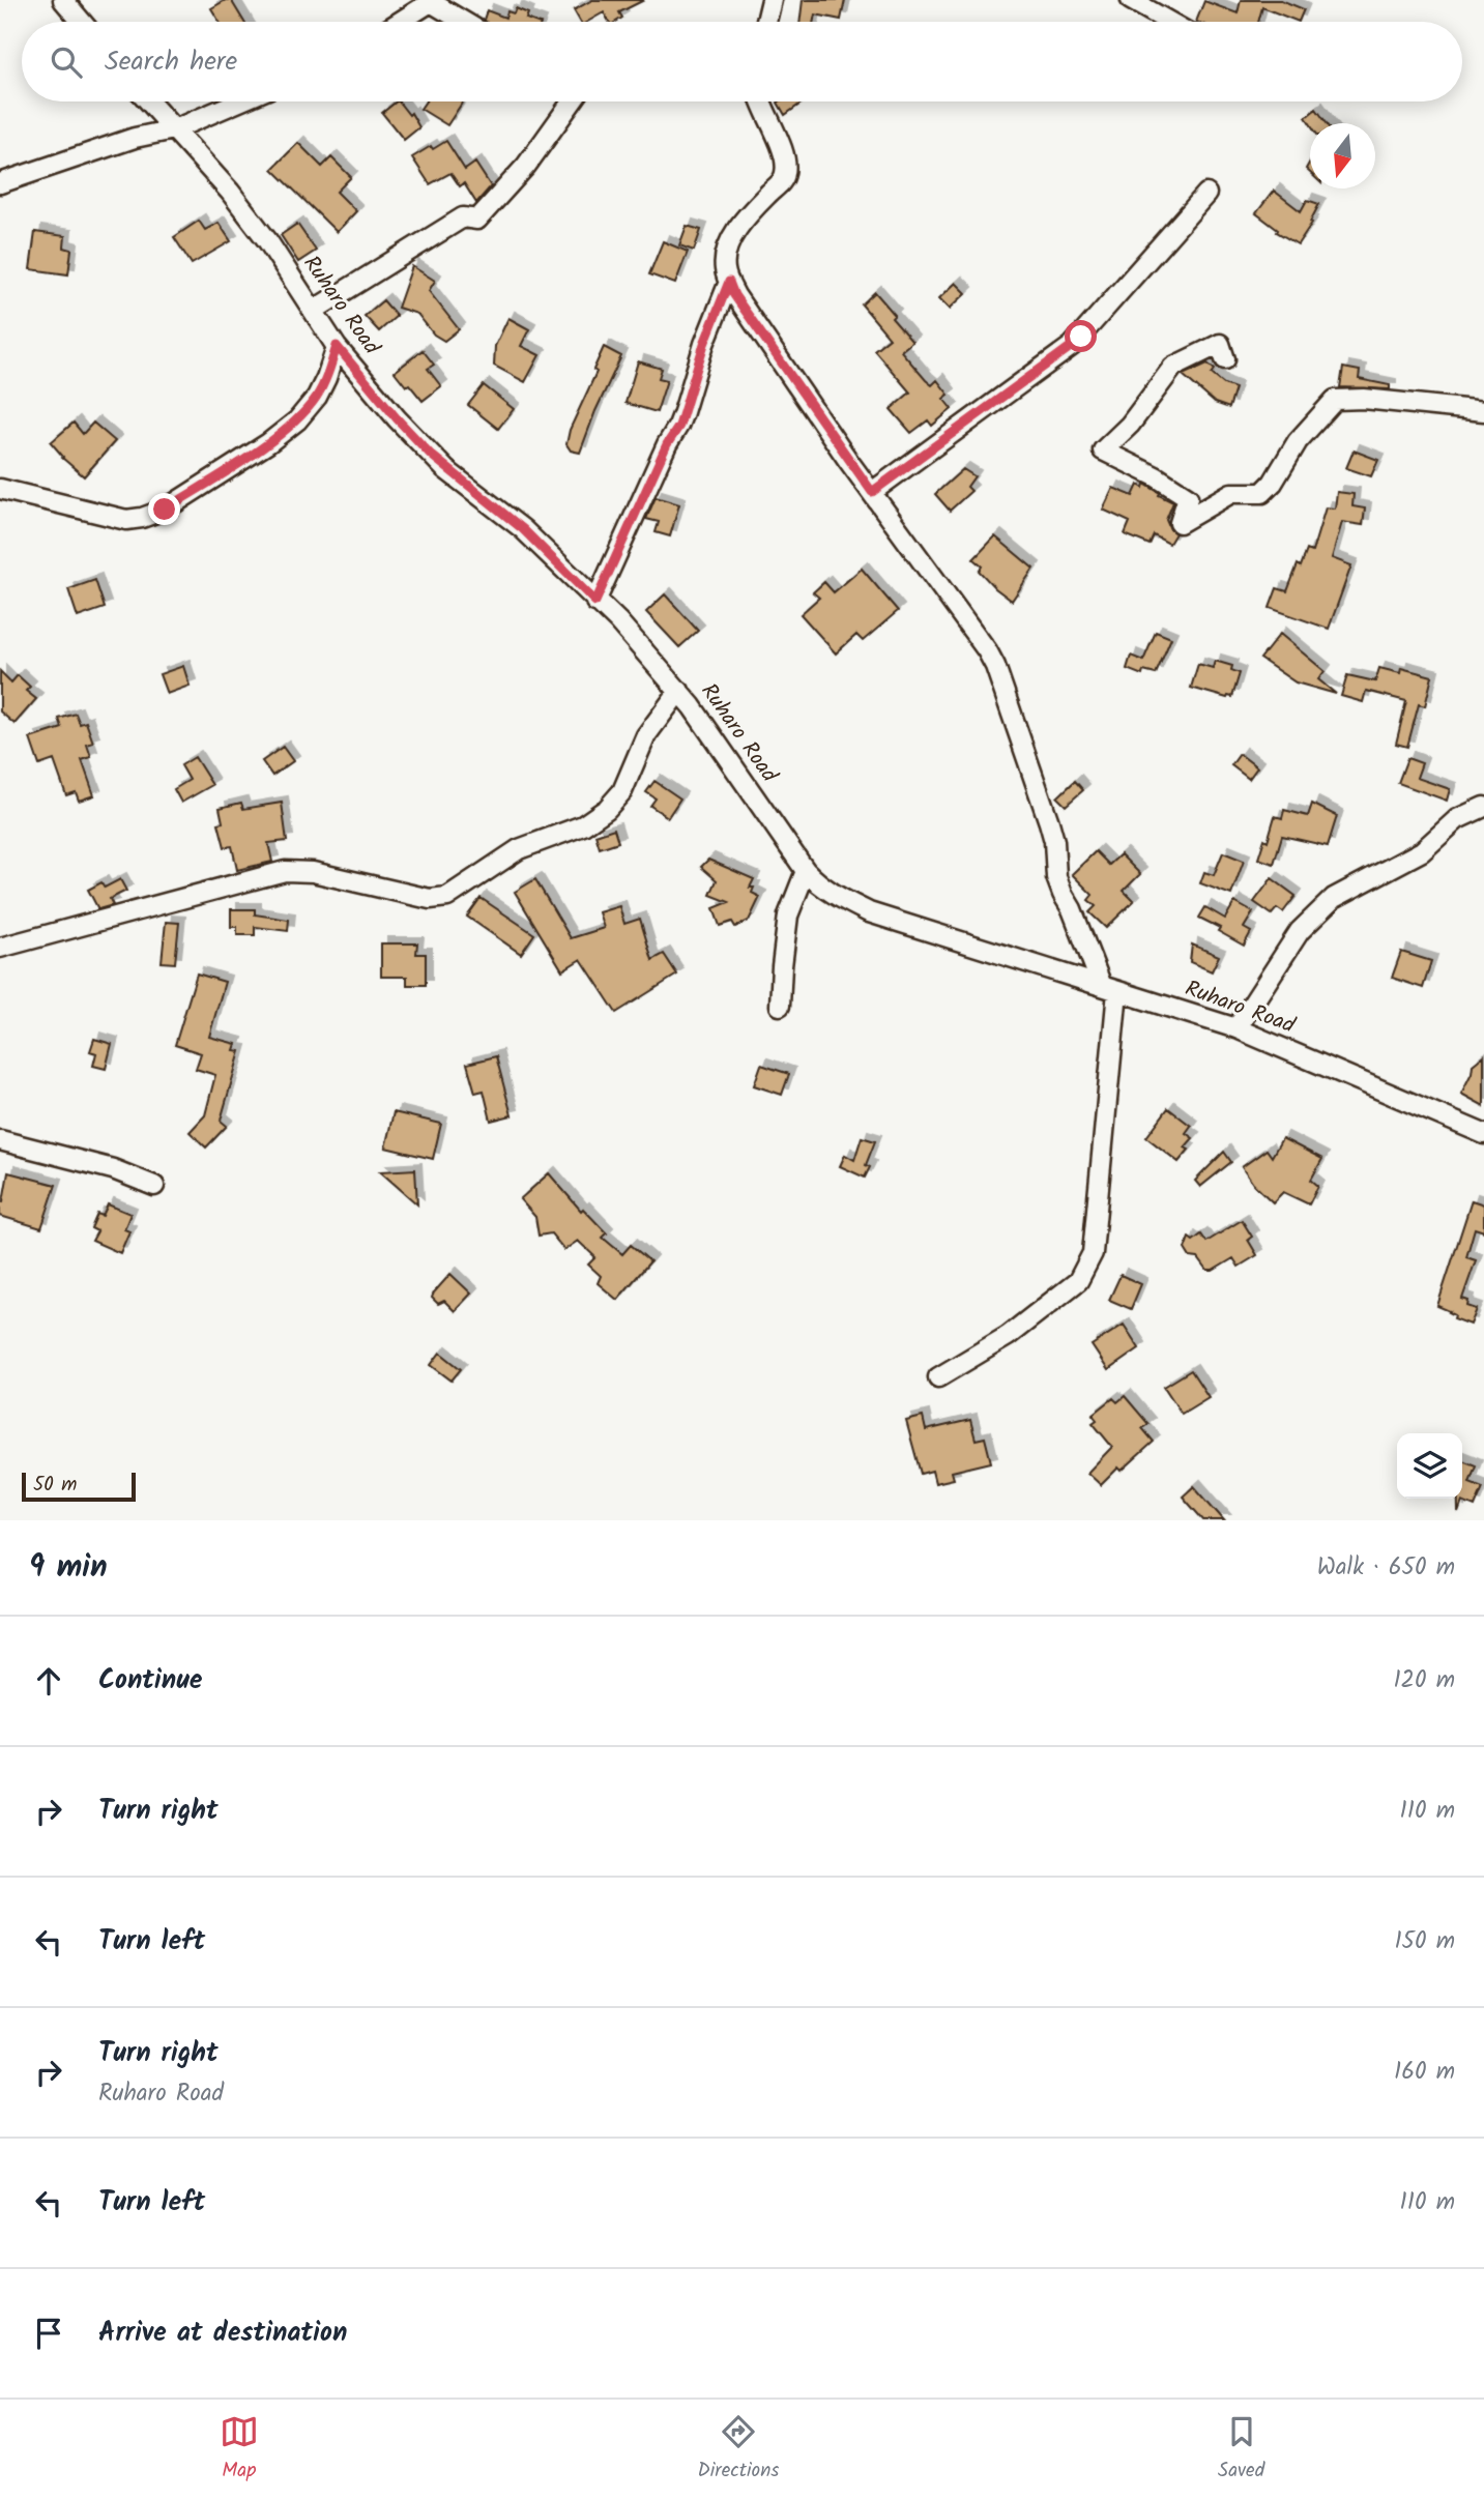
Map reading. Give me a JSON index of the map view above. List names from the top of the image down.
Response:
{
  "streets": {
    "street": ["Ruharo Road"]
  },
  "scale_bar": "50 m",
  "north": "bottom",
  "page": {
    "search": "Search here",
    "scale": "50 m",
    "heading": ["9 min", "Walk · 650 m"],
    "list": [
      ["Continue", "120 m"],
      ["Turn right", "110 m"],
      ["Turn left", "150 m"],
      ["Turn right", "Ruharo Road", "160 m"],
      ["Turn left", "110 m"],
      "Arrive at destination"
    ],
    "nav": ["Map", "Directions", "Saved"]
  }
}
